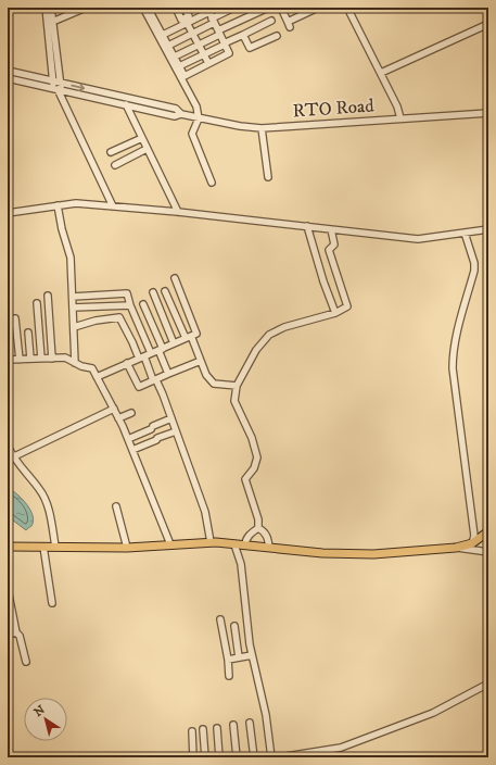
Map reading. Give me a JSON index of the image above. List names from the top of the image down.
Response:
{
  "streets": {
    "street": ["RTO Road"]
  },
  "north": "top left"
}
